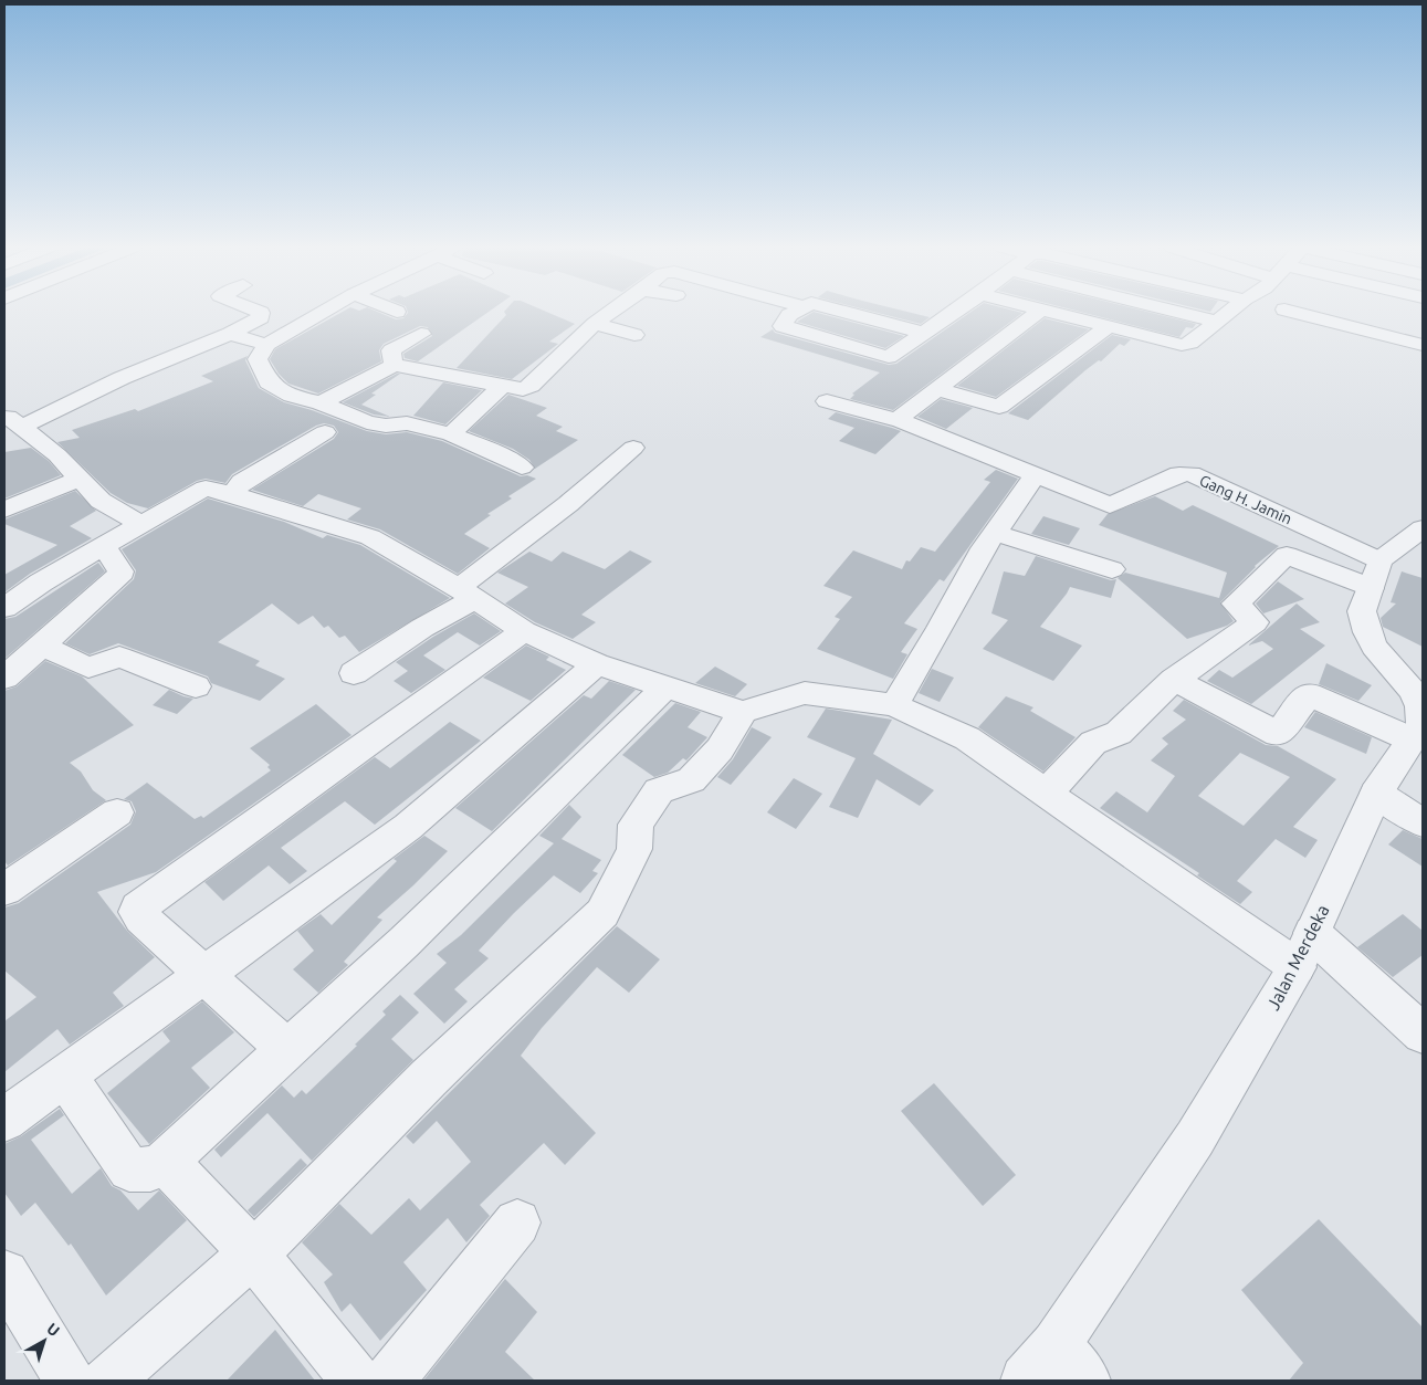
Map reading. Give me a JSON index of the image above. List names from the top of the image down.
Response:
{
  "streets": {
    "street": ["Gang H. Jamin", "Jalan Merdeka"]
  },
  "north": "top right"
}
